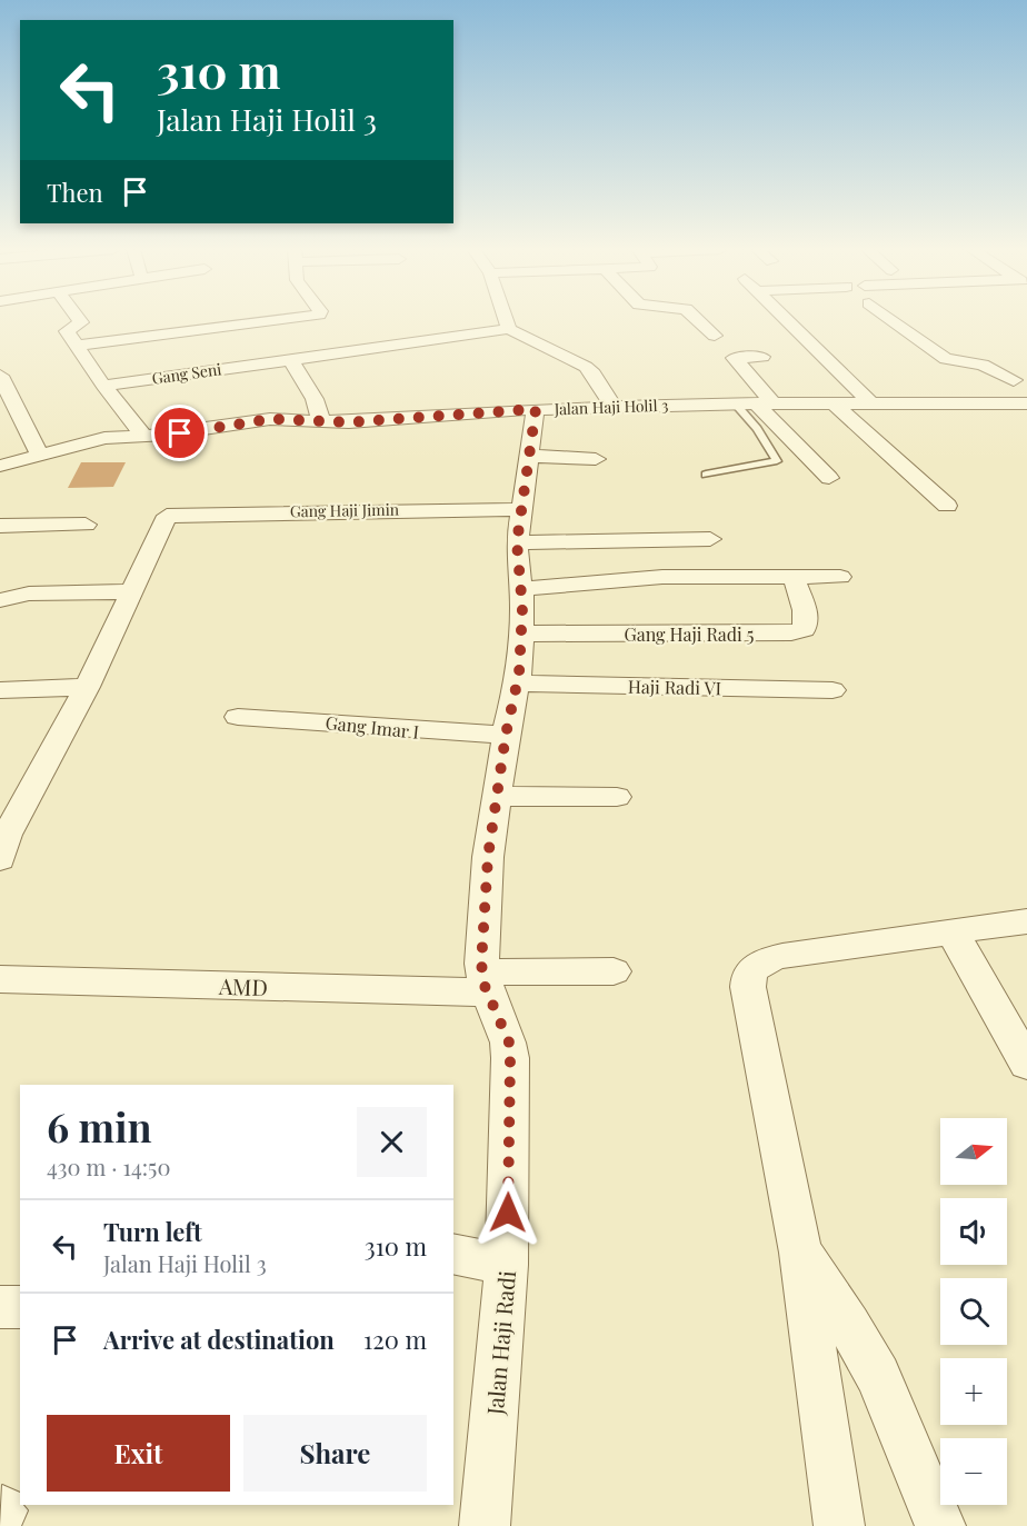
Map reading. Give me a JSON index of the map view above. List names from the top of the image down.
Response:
{
  "streets": {
    "street": [
      "Gang Seni",
      "Jalan Haji Holil 3",
      "Gang Haji Jimin",
      "Gang Haji Radi 5",
      "Haji Radi VI",
      "Gang Imar I",
      "AMD",
      "Jalan Haji Radi"
    ]
  },
  "crossings": [
    ["Jalan Haji Holil 3", "Jalan Haji Radi"],
    ["Gang Haji Jimin", "Jalan Haji Radi"],
    ["Gang Haji Radi 5", "Jalan Haji Radi"],
    ["Haji Radi VI", "Jalan Haji Radi"],
    ["Gang Imar I", "Jalan Haji Radi"],
    ["AMD", "Jalan Haji Radi"]
  ],
  "north": "right",
  "page": {
    "turn": ["310 m", "Jalan Haji Holil 3"],
    "then": "Then",
    "heading": ["6 min", "430 m · 14:50"],
    "map_buttons": ["+", "−"],
    "list": [
      {
        "name": "Turn left",
        "note": "Jalan Haji Holil 3",
        "value": "310 m"
      },
      {
        "name": "Arrive at destination",
        "value": "120 m"
      }
    ],
    "buttons": ["Exit", "Share"]
  }
}
